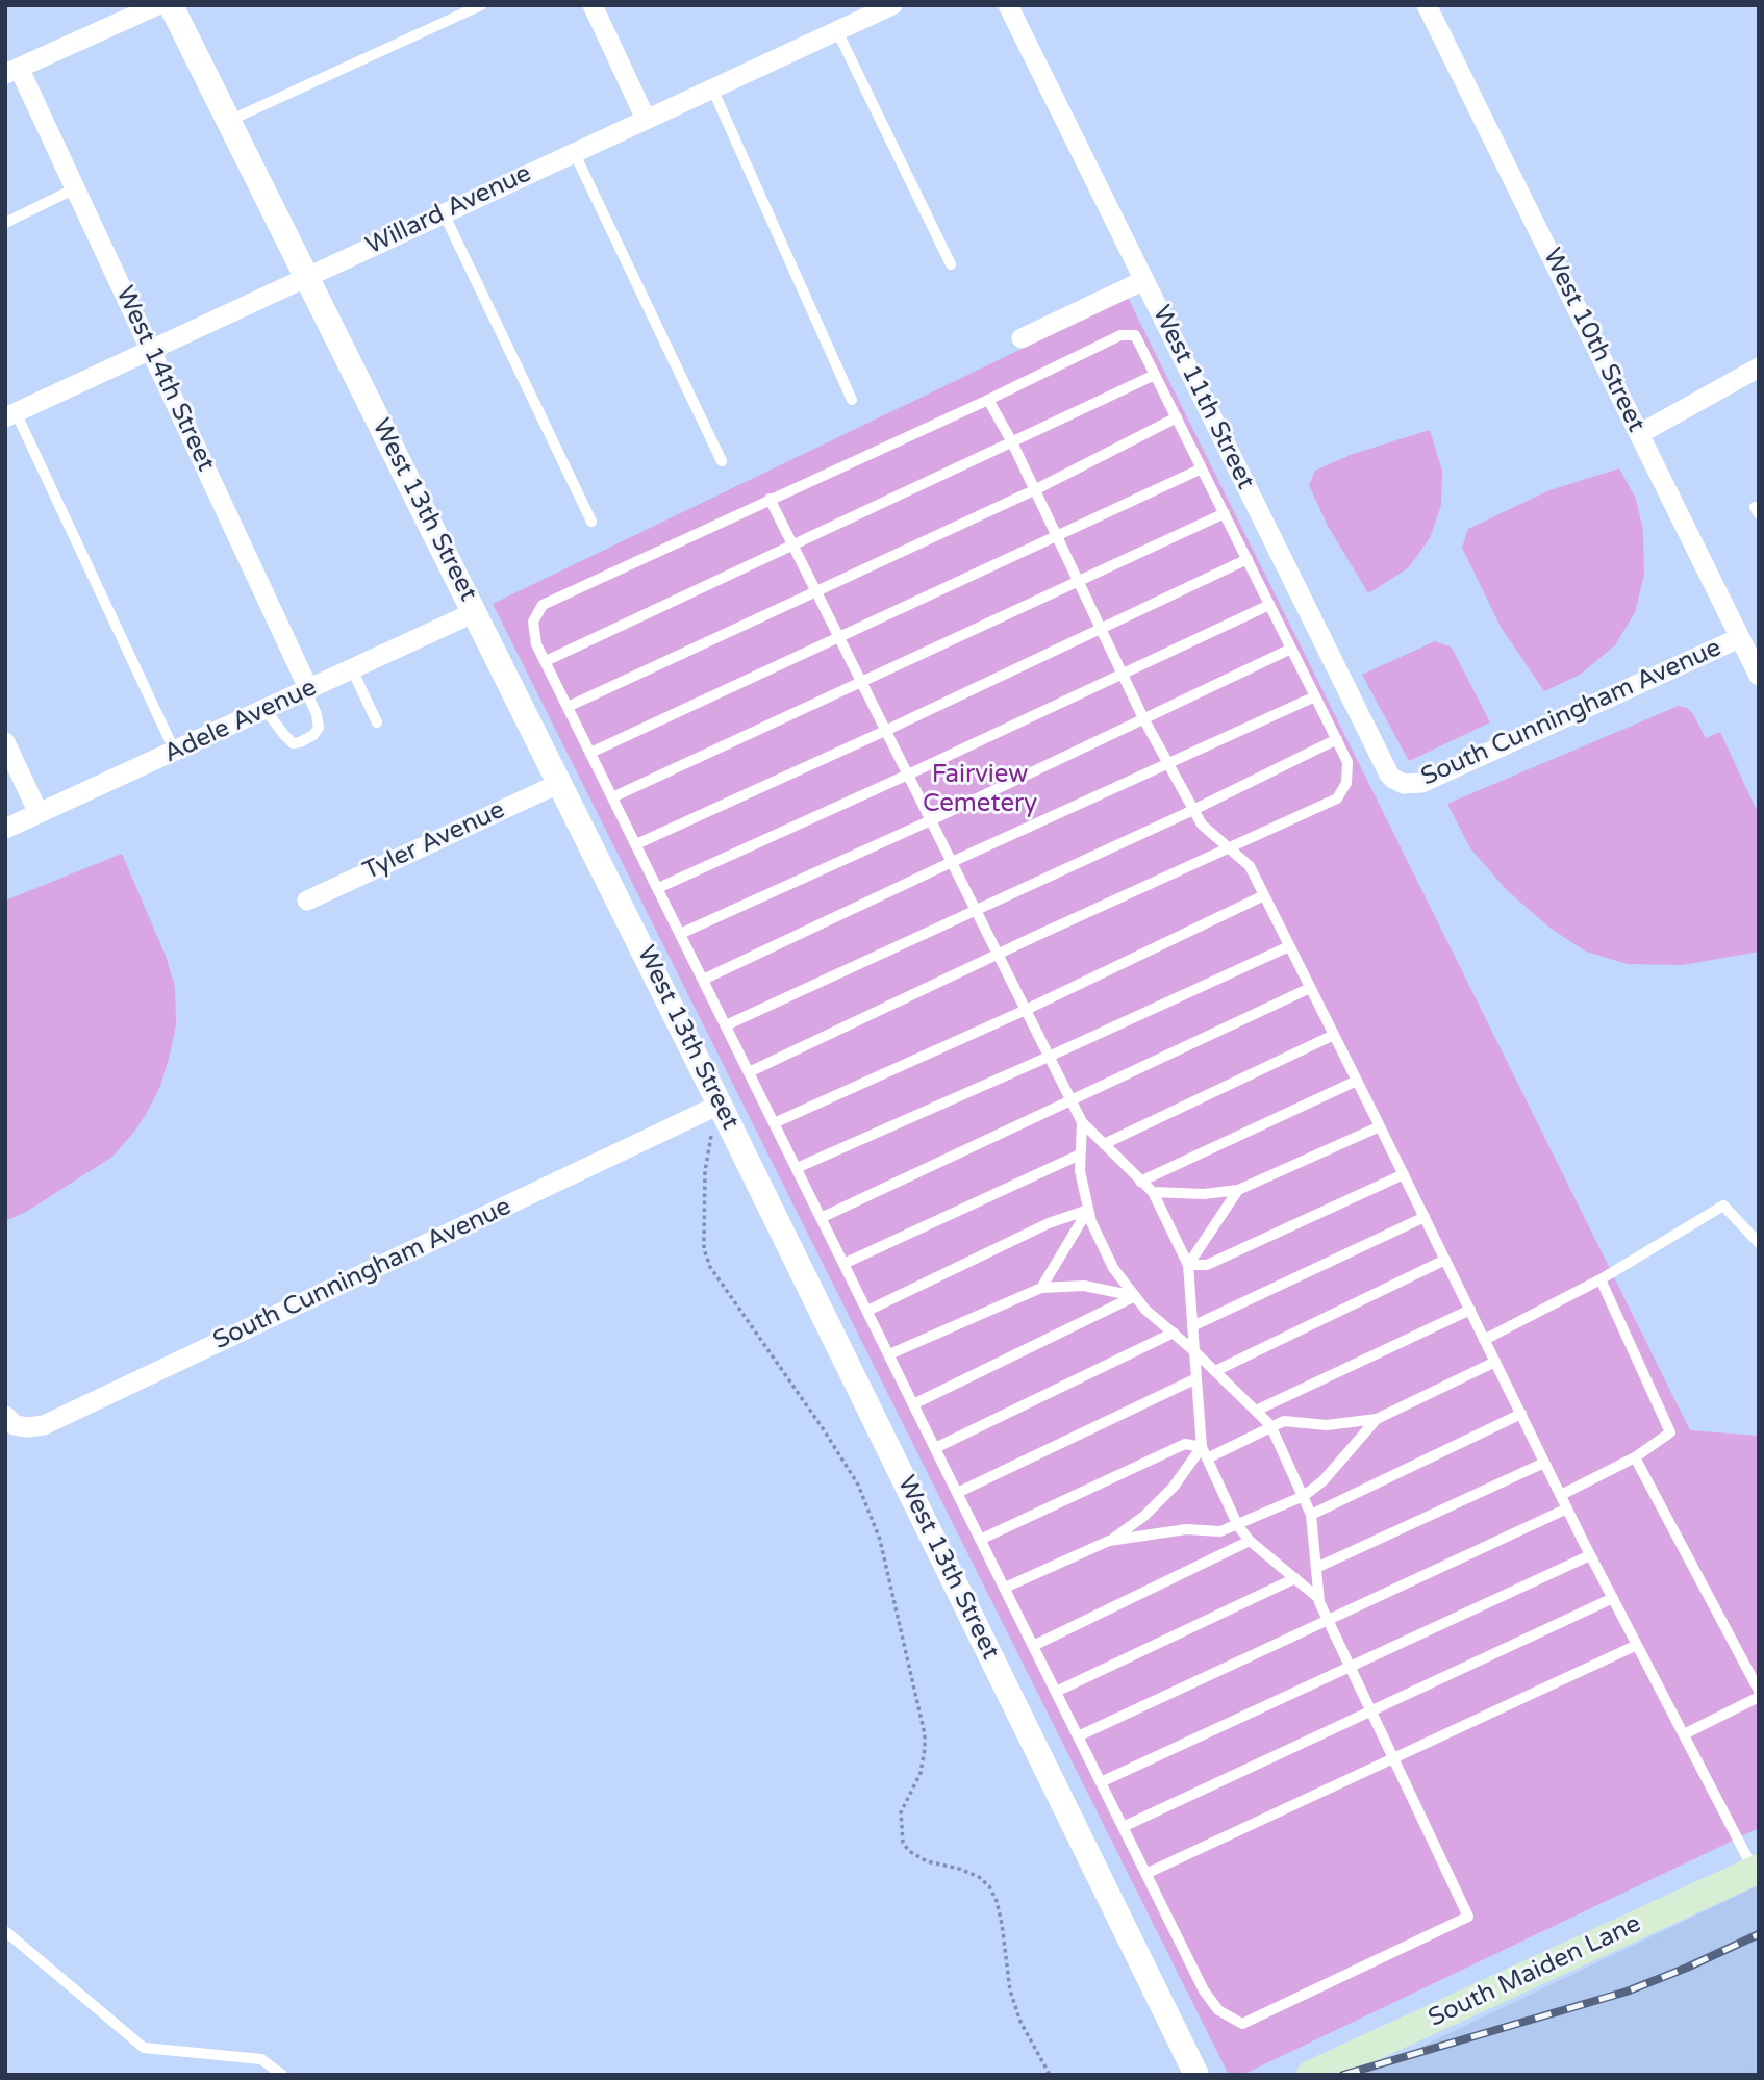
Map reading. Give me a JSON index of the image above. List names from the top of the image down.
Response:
{
  "streets": {
    "main road": ["South Maiden Lane"],
    "street": [
      "Willard Avenue",
      "West 10th Street",
      "West 14th Street",
      "West 11th Street",
      "West 13th Street",
      "South Cunningham Avenue",
      "Adele Avenue",
      "Tyler Avenue"
    ]
  },
  "crossings": [
    ["Willard Avenue", "West 14th Street"],
    ["Willard Avenue", "West 13th Street"],
    ["West 10th Street", "South Cunningham Avenue"],
    ["West 14th Street", "Adele Avenue"],
    ["West 11th Street", "South Cunningham Avenue"],
    ["West 13th Street", "South Cunningham Avenue"],
    ["West 13th Street", "Adele Avenue"],
    ["West 13th Street", "Tyler Avenue"]
  ],
  "parks": ["Fairview Cemetery"]
}
